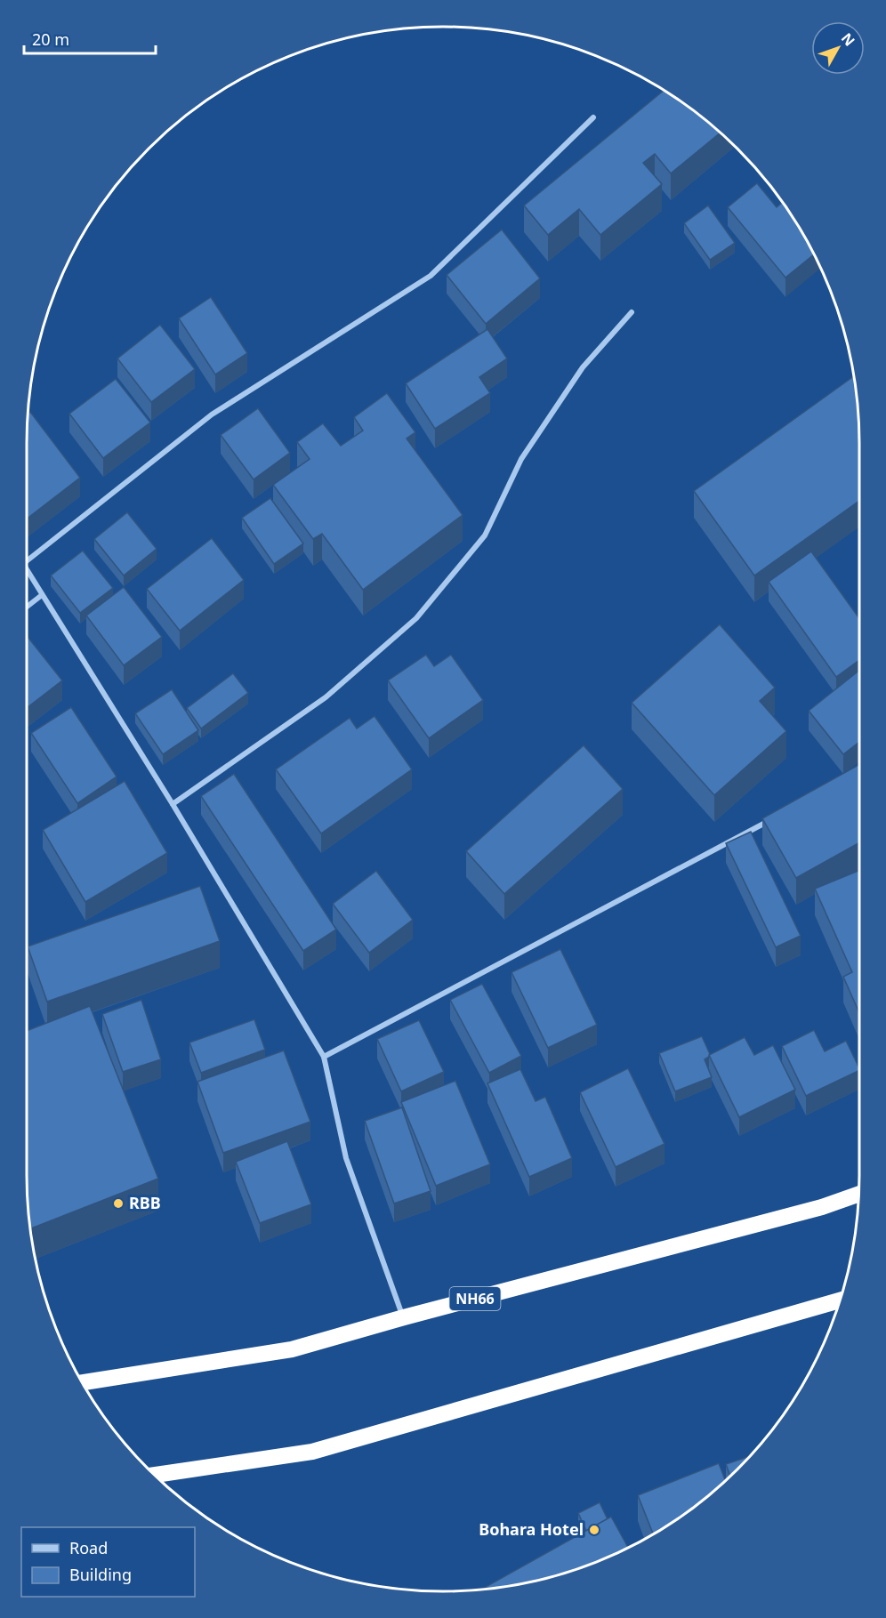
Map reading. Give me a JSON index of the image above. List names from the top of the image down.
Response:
{
  "streets": {
    "highway": ["NH66"]
  },
  "places": ["RBB", "Bohara Hotel"],
  "legend": ["Road", "Building"],
  "scale_bar": "20 m",
  "north": "top right"
}
